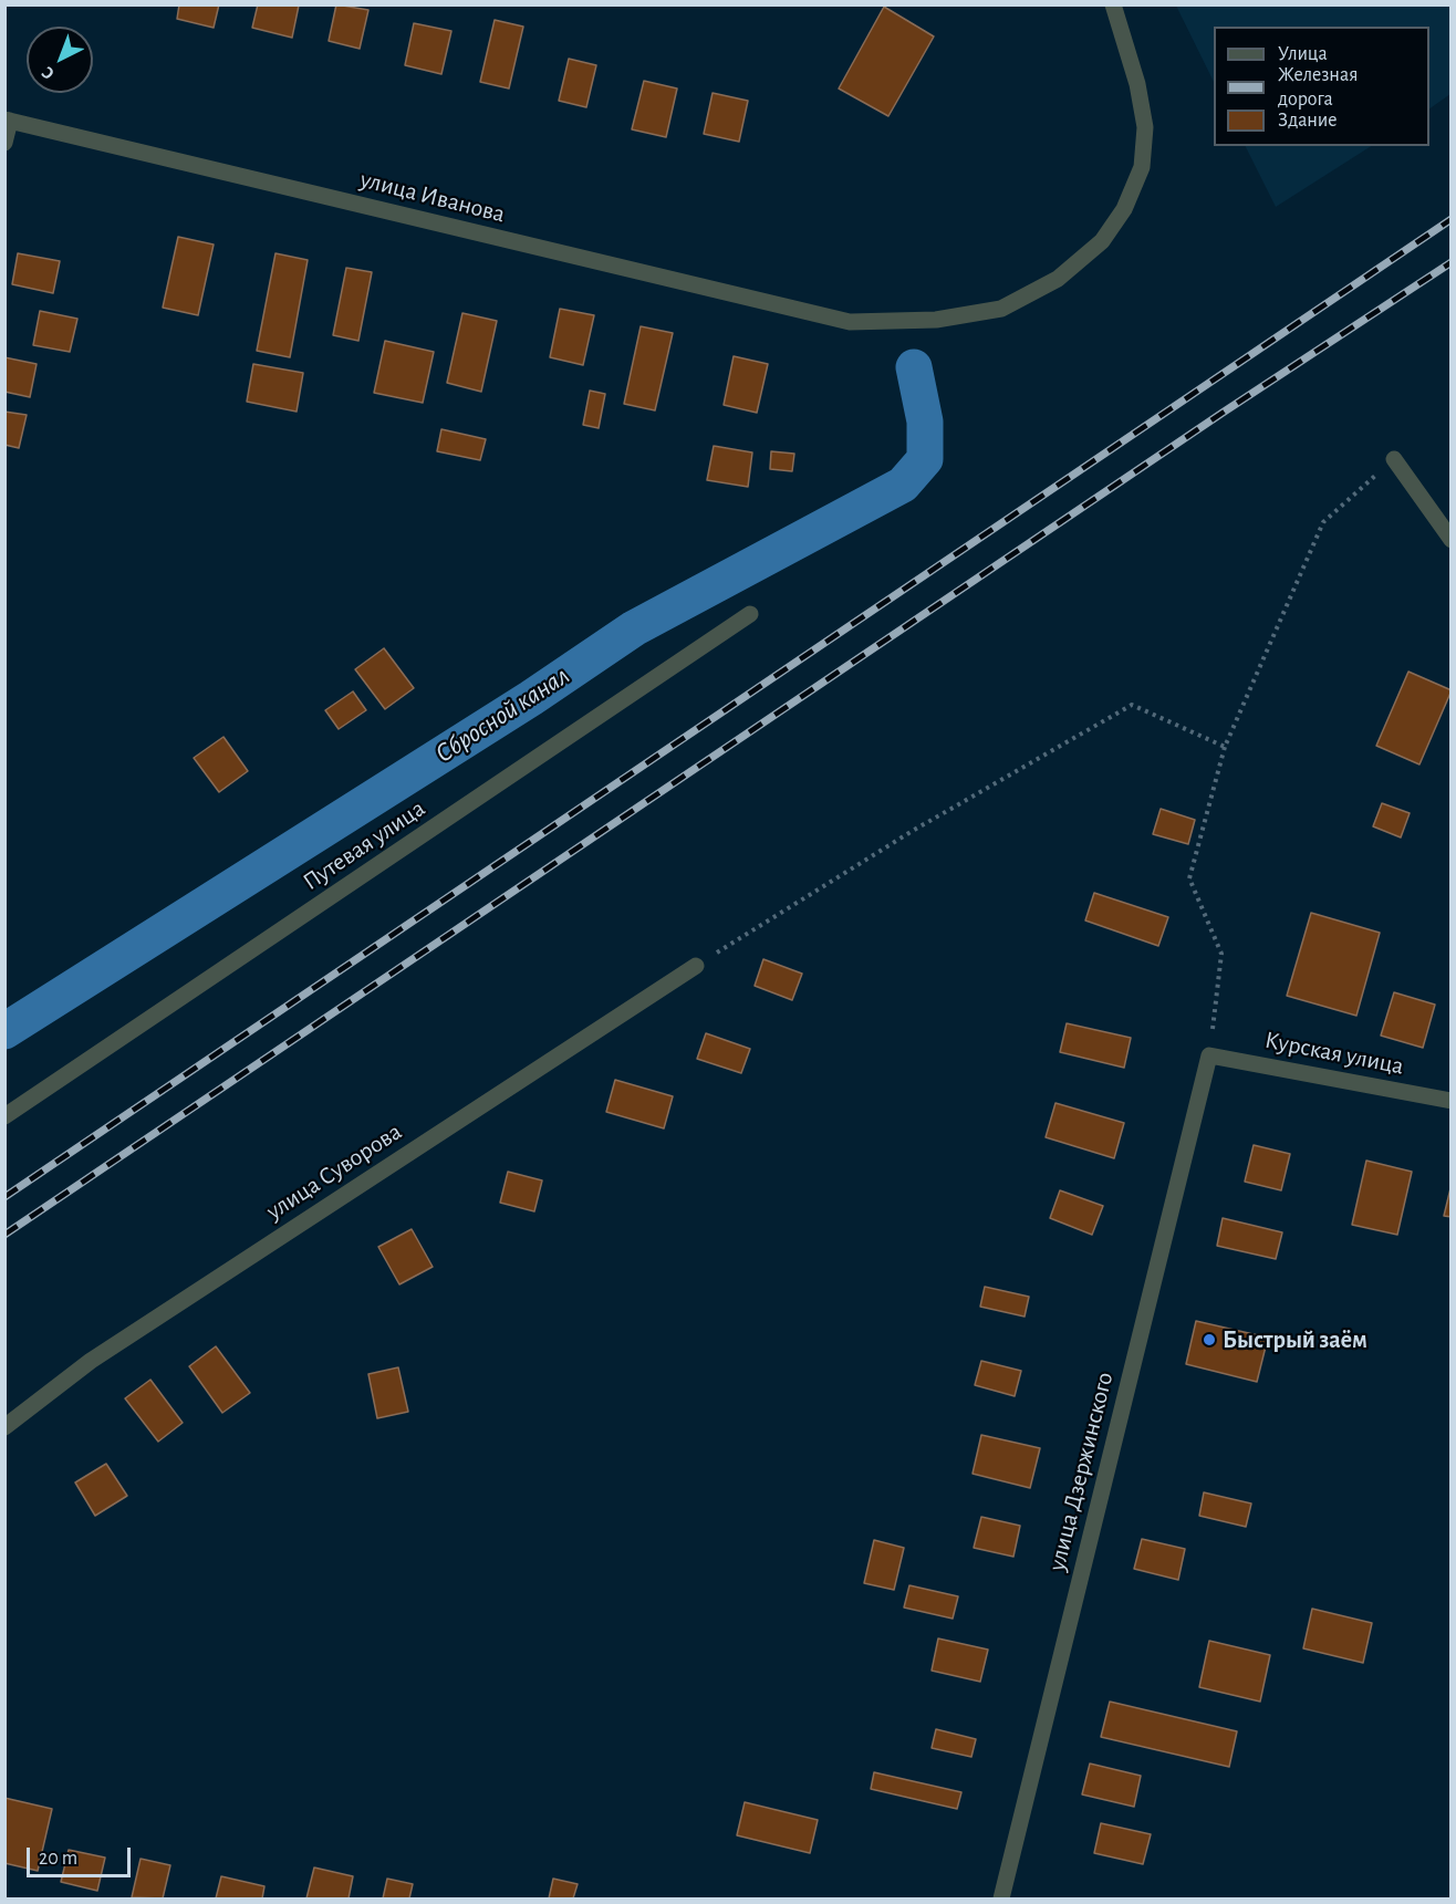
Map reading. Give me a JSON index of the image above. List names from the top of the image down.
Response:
{
  "streets": {
    "street": [
      "улица Иванова",
      "Путевая улица",
      "Курская улица",
      "улица Суворова",
      "улица Дзержинского"
    ]
  },
  "crossings": [
    ["Курская улица", "улица Дзержинского"]
  ],
  "water": ["Сбросной канал"],
  "places": ["Быстрый заём"],
  "legend": ["Улица", "Железная дорога", "Здание"],
  "scale_bar": "20 m",
  "north": "bottom left"
}
